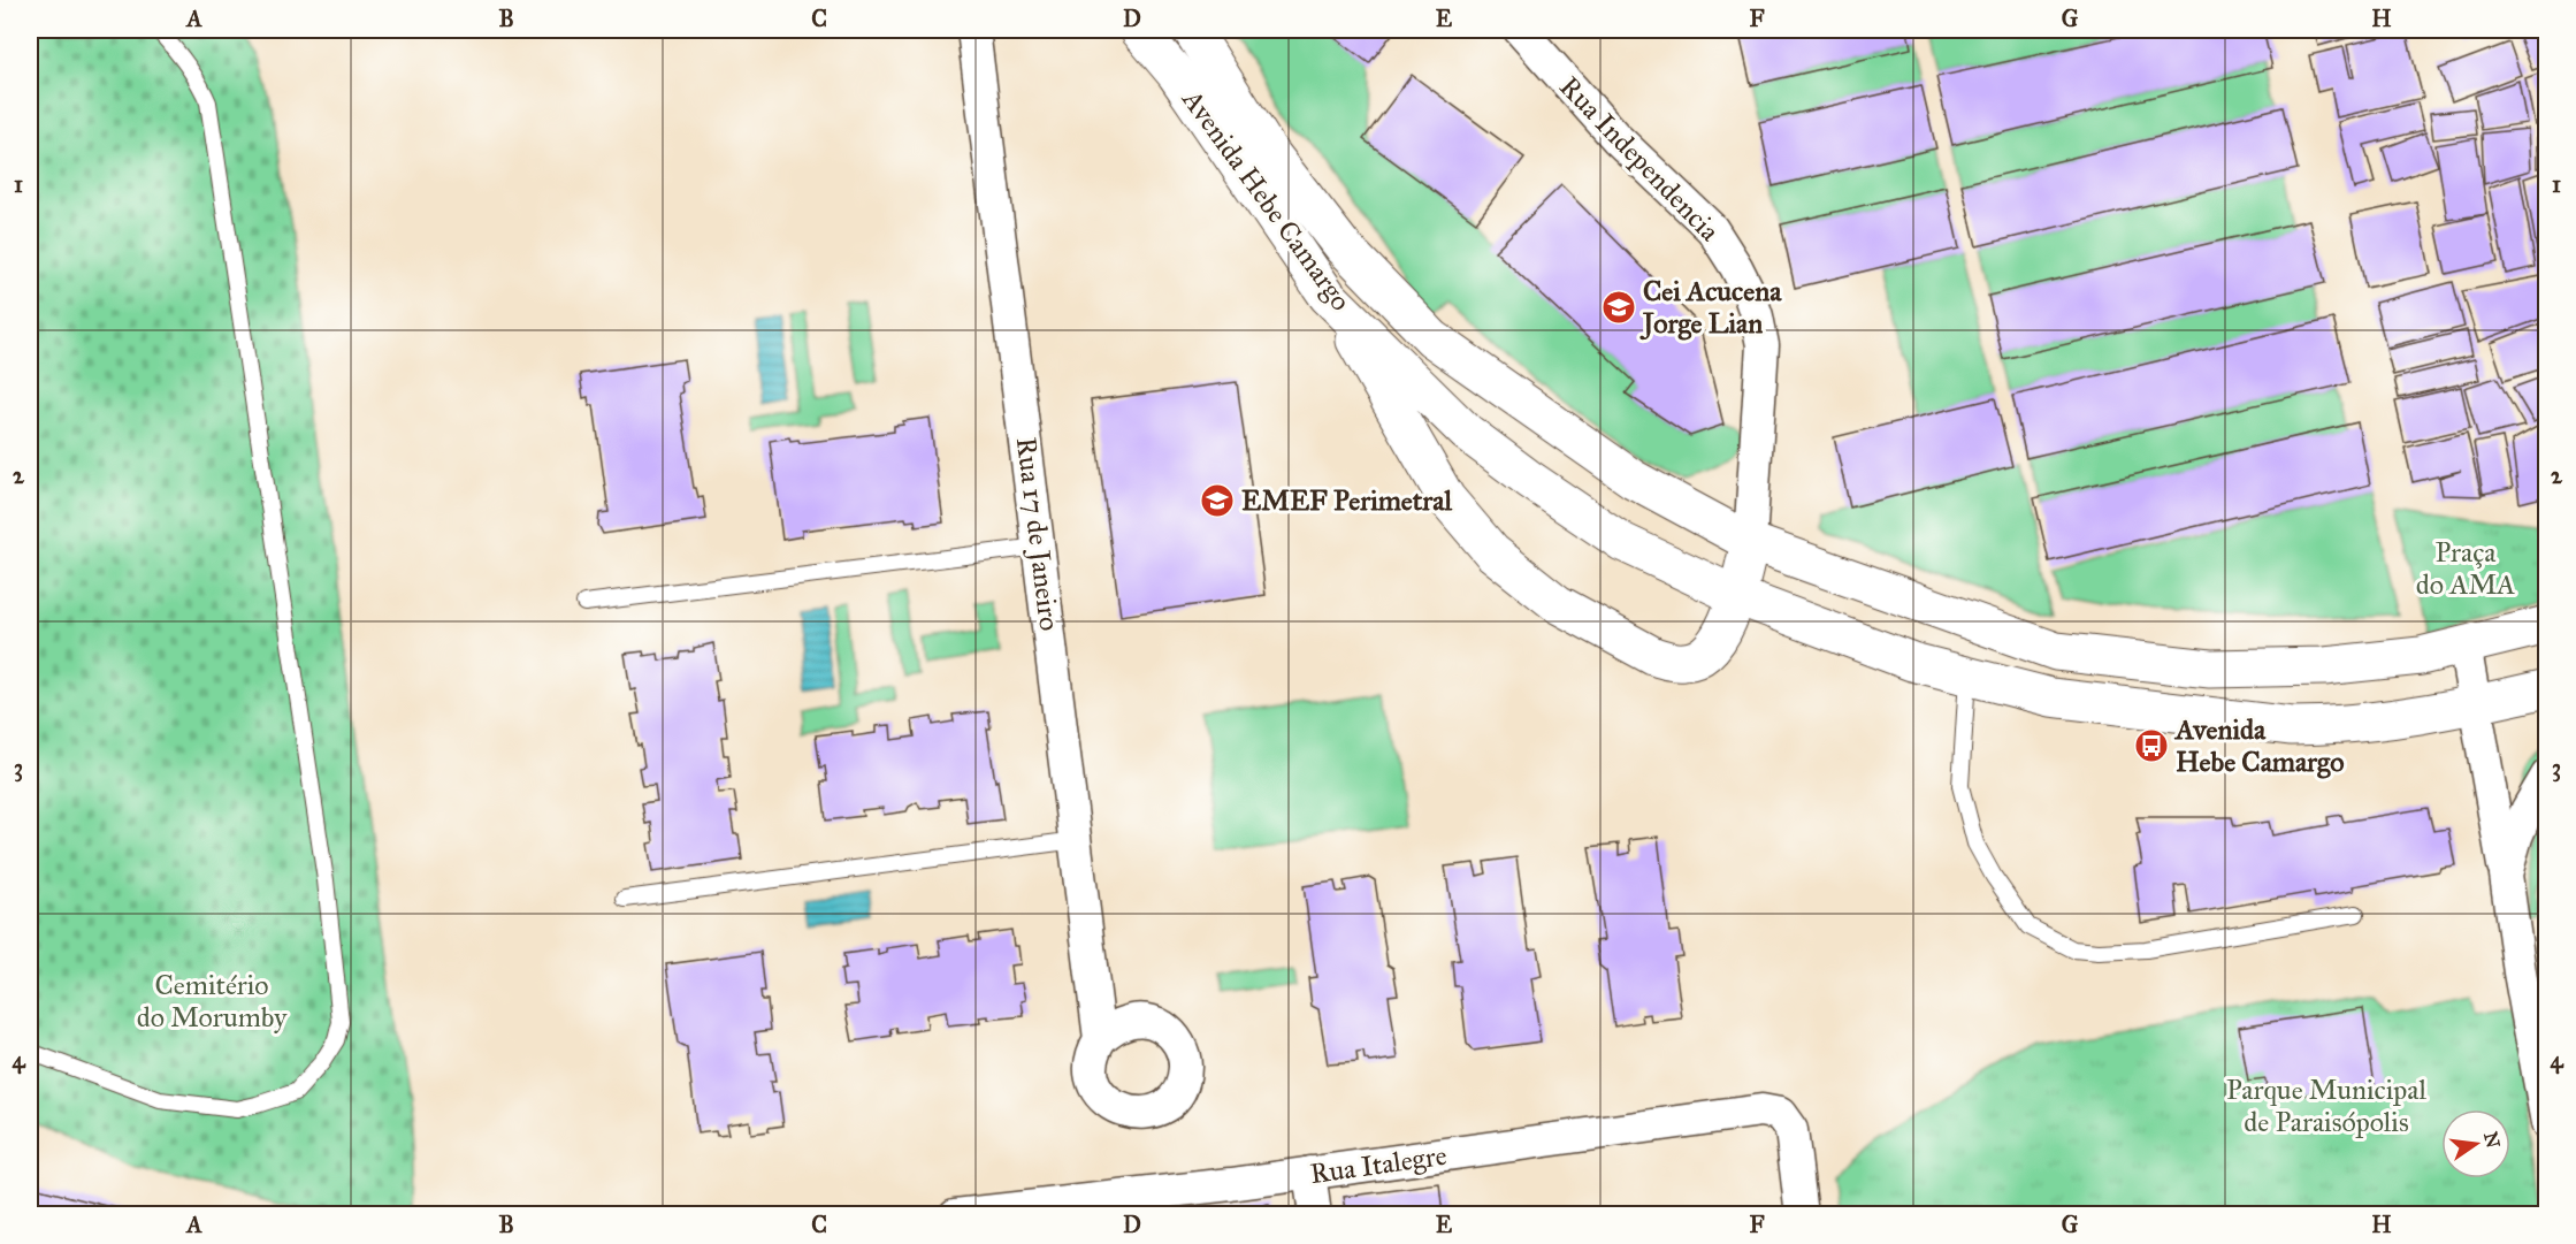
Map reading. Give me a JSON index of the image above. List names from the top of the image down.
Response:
{
  "streets": {
    "main road": ["Avenida Hebe Camargo"],
    "street": ["Rua Independencia", "Rua 17 de Janeiro", "Rua Italegre"]
  },
  "crossings": [
    ["Rua Independencia", "Avenida Hebe Camargo"]
  ],
  "parks": ["Praça do AMA", "Cemitério do Morumby", "Parque Municipal de Paraisópolis"],
  "places": {
    "school or university": ["Cei Acucena Jorge Lian", "EMEF Perimetral"],
    "bus stop": ["Avenida Hebe Camargo"]
  },
  "north": "right",
  "grid": {
    "columns": [
      "A",
      "B",
      "C",
      "D",
      "E",
      "F",
      "G",
      "H"
    ],
    "rows": [
      "1",
      "2",
      "3",
      "4"
    ]
  }
}
